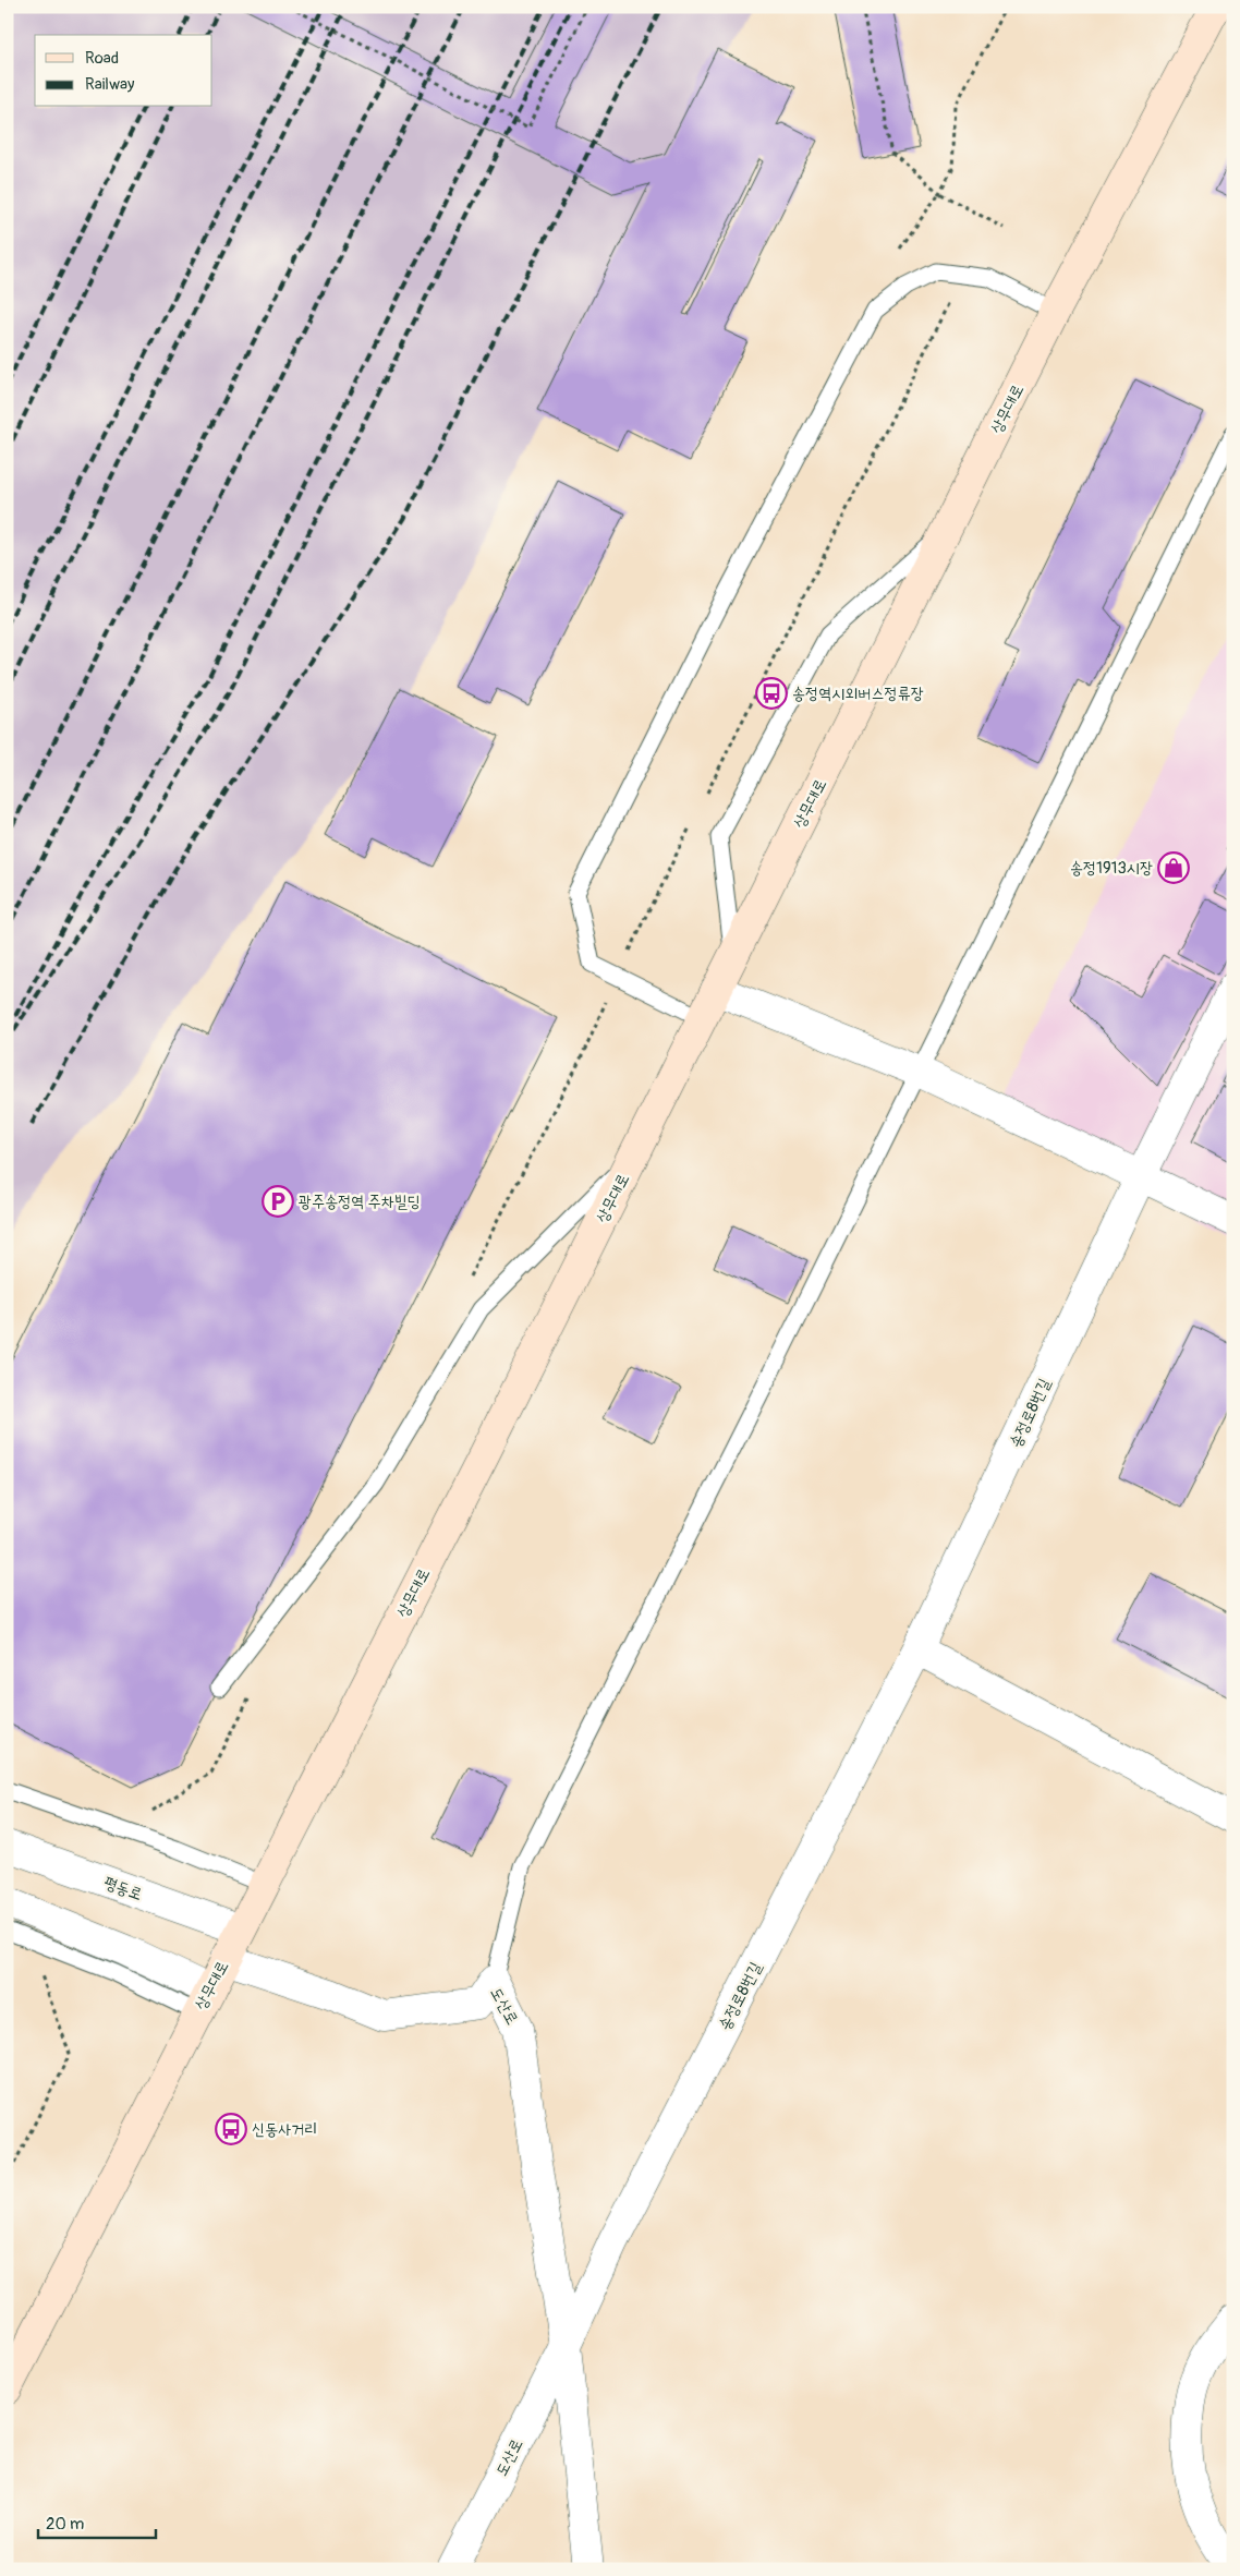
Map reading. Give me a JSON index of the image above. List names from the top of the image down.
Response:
{
  "streets": {
    "main road": ["상무대로"],
    "street": ["송정로8번길", "평동로", "도산로"]
  },
  "crossings": [
    ["상무대로", "평동로"],
    ["상무대로", "도산로"],
    ["송정로8번길", "도산로"]
  ],
  "places": {
    "bus stop": ["송정역시외버스정류장", "신동사거리"],
    "shop": ["송정1913시장"],
    "parking": ["광주송정역 주차빌딩"]
  },
  "legend": ["Road", "Railway"],
  "scale_bar": "20 m"
}
